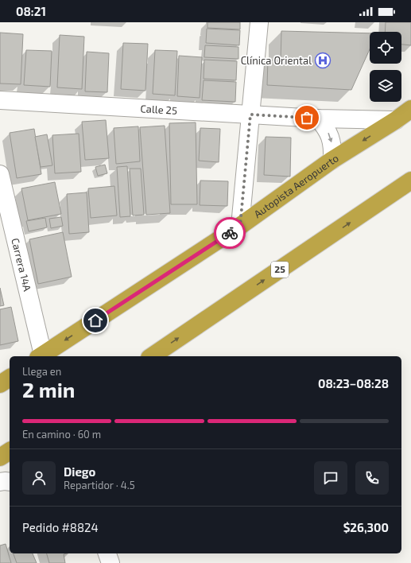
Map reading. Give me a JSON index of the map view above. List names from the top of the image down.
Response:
{
  "streets": {
    "highway": ["Autopista Aeropuerto", "25"],
    "street": ["Calle 25", "Carrera 14A"]
  },
  "crossings": [
    ["Calle 25", "Autopista Aeropuerto"],
    ["Autopista Aeropuerto", "Carrera 14A"]
  ],
  "places": {
    "hospital": ["Clínica Oriental"]
  },
  "page": {
    "status": "08:21",
    "heading": ["2 min", "Llega en", "08:23–08:28"],
    "panel": [
      "Diego",
      "Repartidor · 4.5",
      "Pedido #8824",
      "$26,300"
    ],
    "bar": "En camino · 60 m"
  }
}
